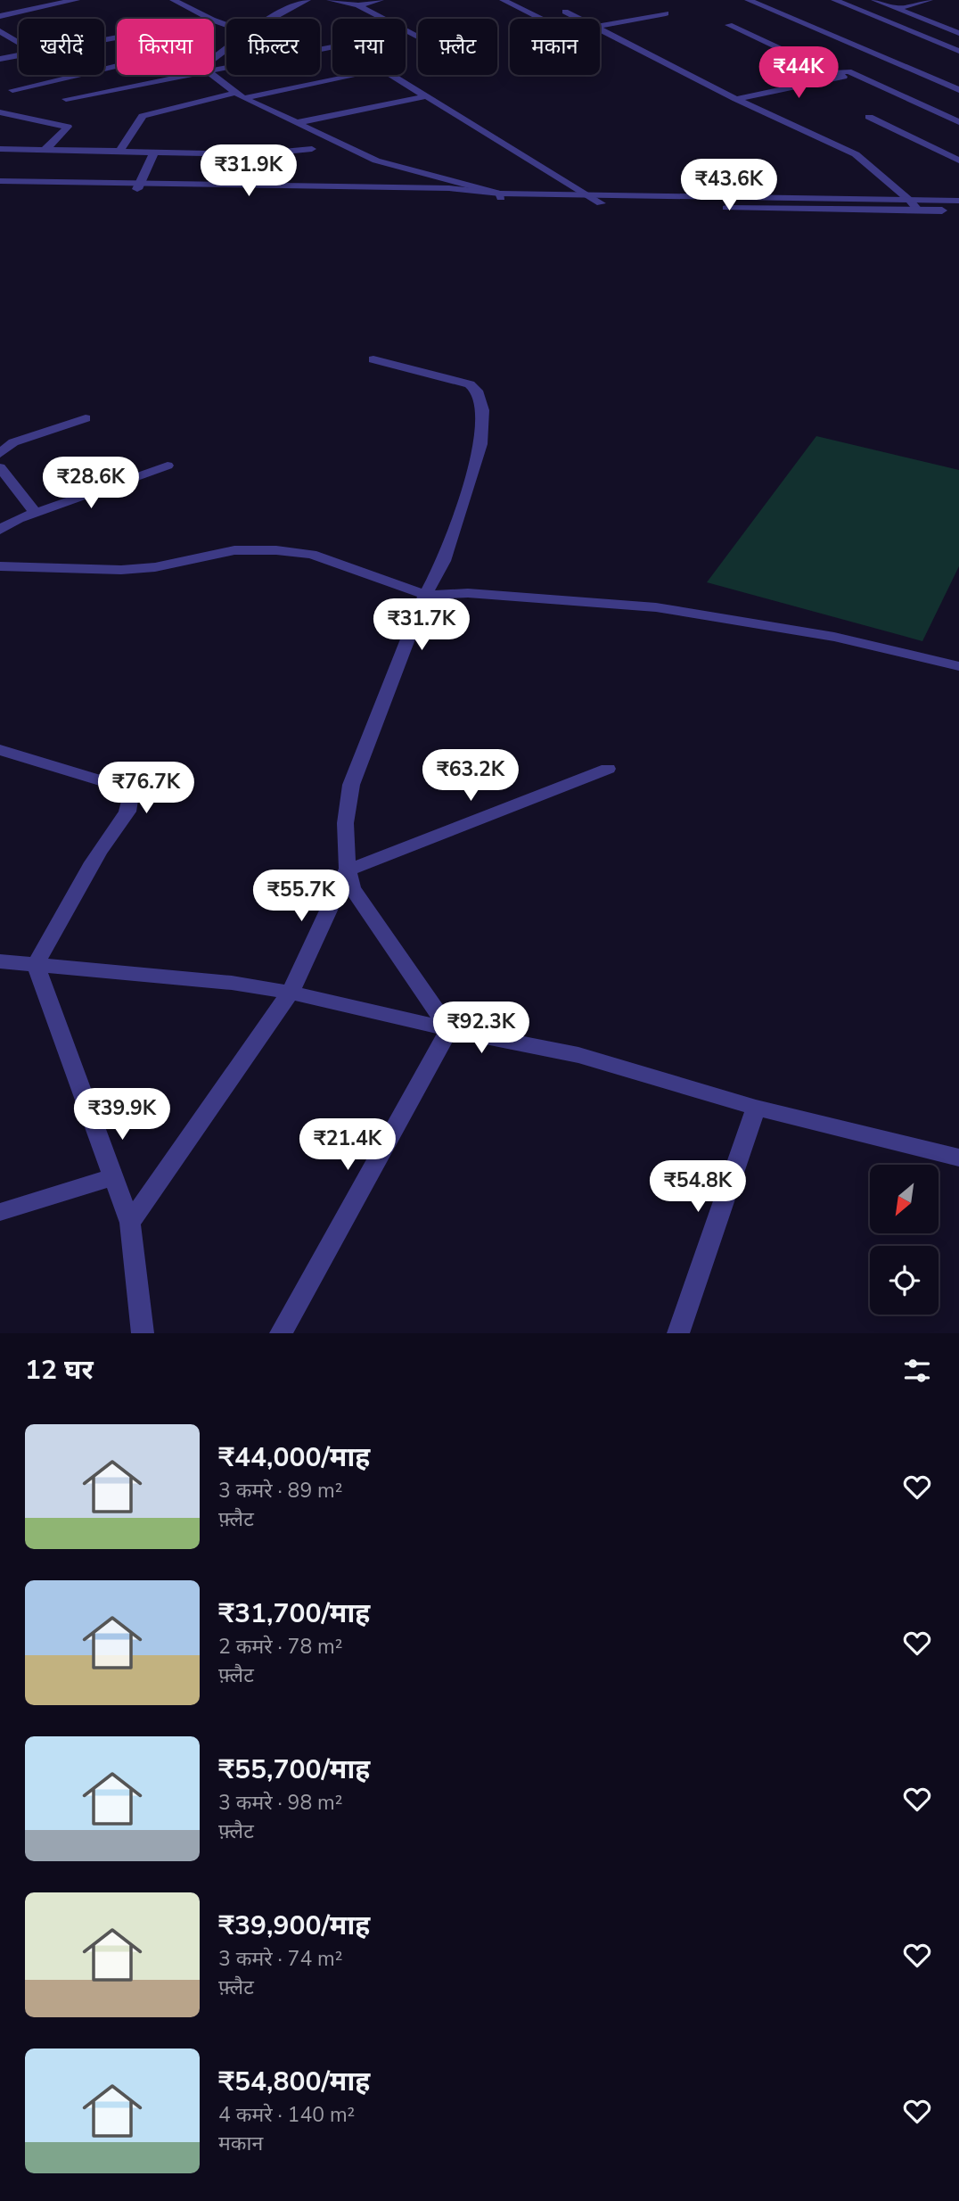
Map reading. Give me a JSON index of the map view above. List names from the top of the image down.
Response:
{
  "north": "bottom left",
  "page": {
    "chip": [
      "खरीदें",
      "किराया",
      "फ़िल्टर",
      "नया",
      "फ़्लैट",
      "मकान"
    ],
    "price": [
      "₹44K",
      "₹31.9K",
      "₹43.6K",
      "₹28.6K",
      "₹31.7K",
      "₹63.2K",
      "₹76.7K",
      "₹55.7K",
      "₹92.3K",
      "₹39.9K",
      "₹21.4K",
      "₹54.8K"
    ],
    "heading": "12 घर",
    "list": [
      {
        "name": "₹44,000/माह",
        "note": "3 कमरे · 89 m² · फ़्लैट"
      },
      {
        "name": "₹31,700/माह",
        "note": "2 कमरे · 78 m² · फ़्लैट"
      },
      {
        "name": "₹55,700/माह",
        "note": "3 कमरे · 98 m² · फ़्लैट"
      },
      {
        "name": "₹39,900/माह",
        "note": "3 कमरे · 74 m² · फ़्लैट"
      },
      {
        "name": "₹54,800/माह",
        "note": "4 कमरे · 140 m² · मकान"
      }
    ]
  }
}
